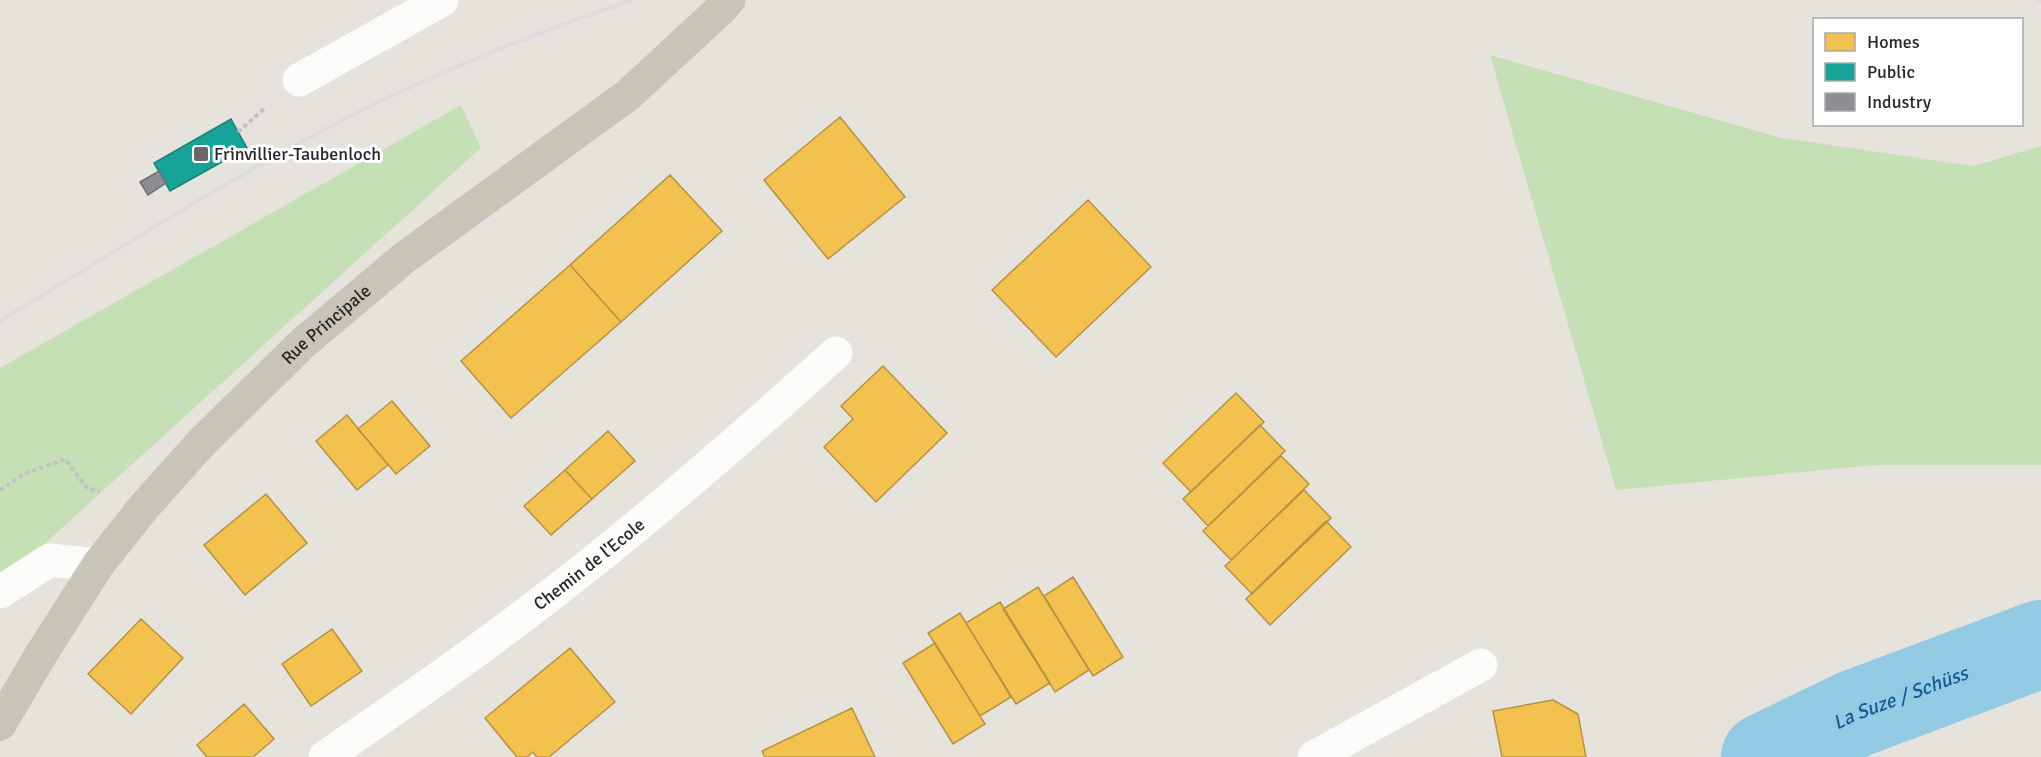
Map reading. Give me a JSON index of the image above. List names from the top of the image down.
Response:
{
  "streets": {
    "main road": ["Rue Principale"],
    "street": ["Chemin de l'Ecole"]
  },
  "water": ["La Suze / Schüss"],
  "places": {
    "transit": ["Frinvillier-Taubenloch"]
  },
  "legend": ["Homes", "Public", "Industry"]
}
